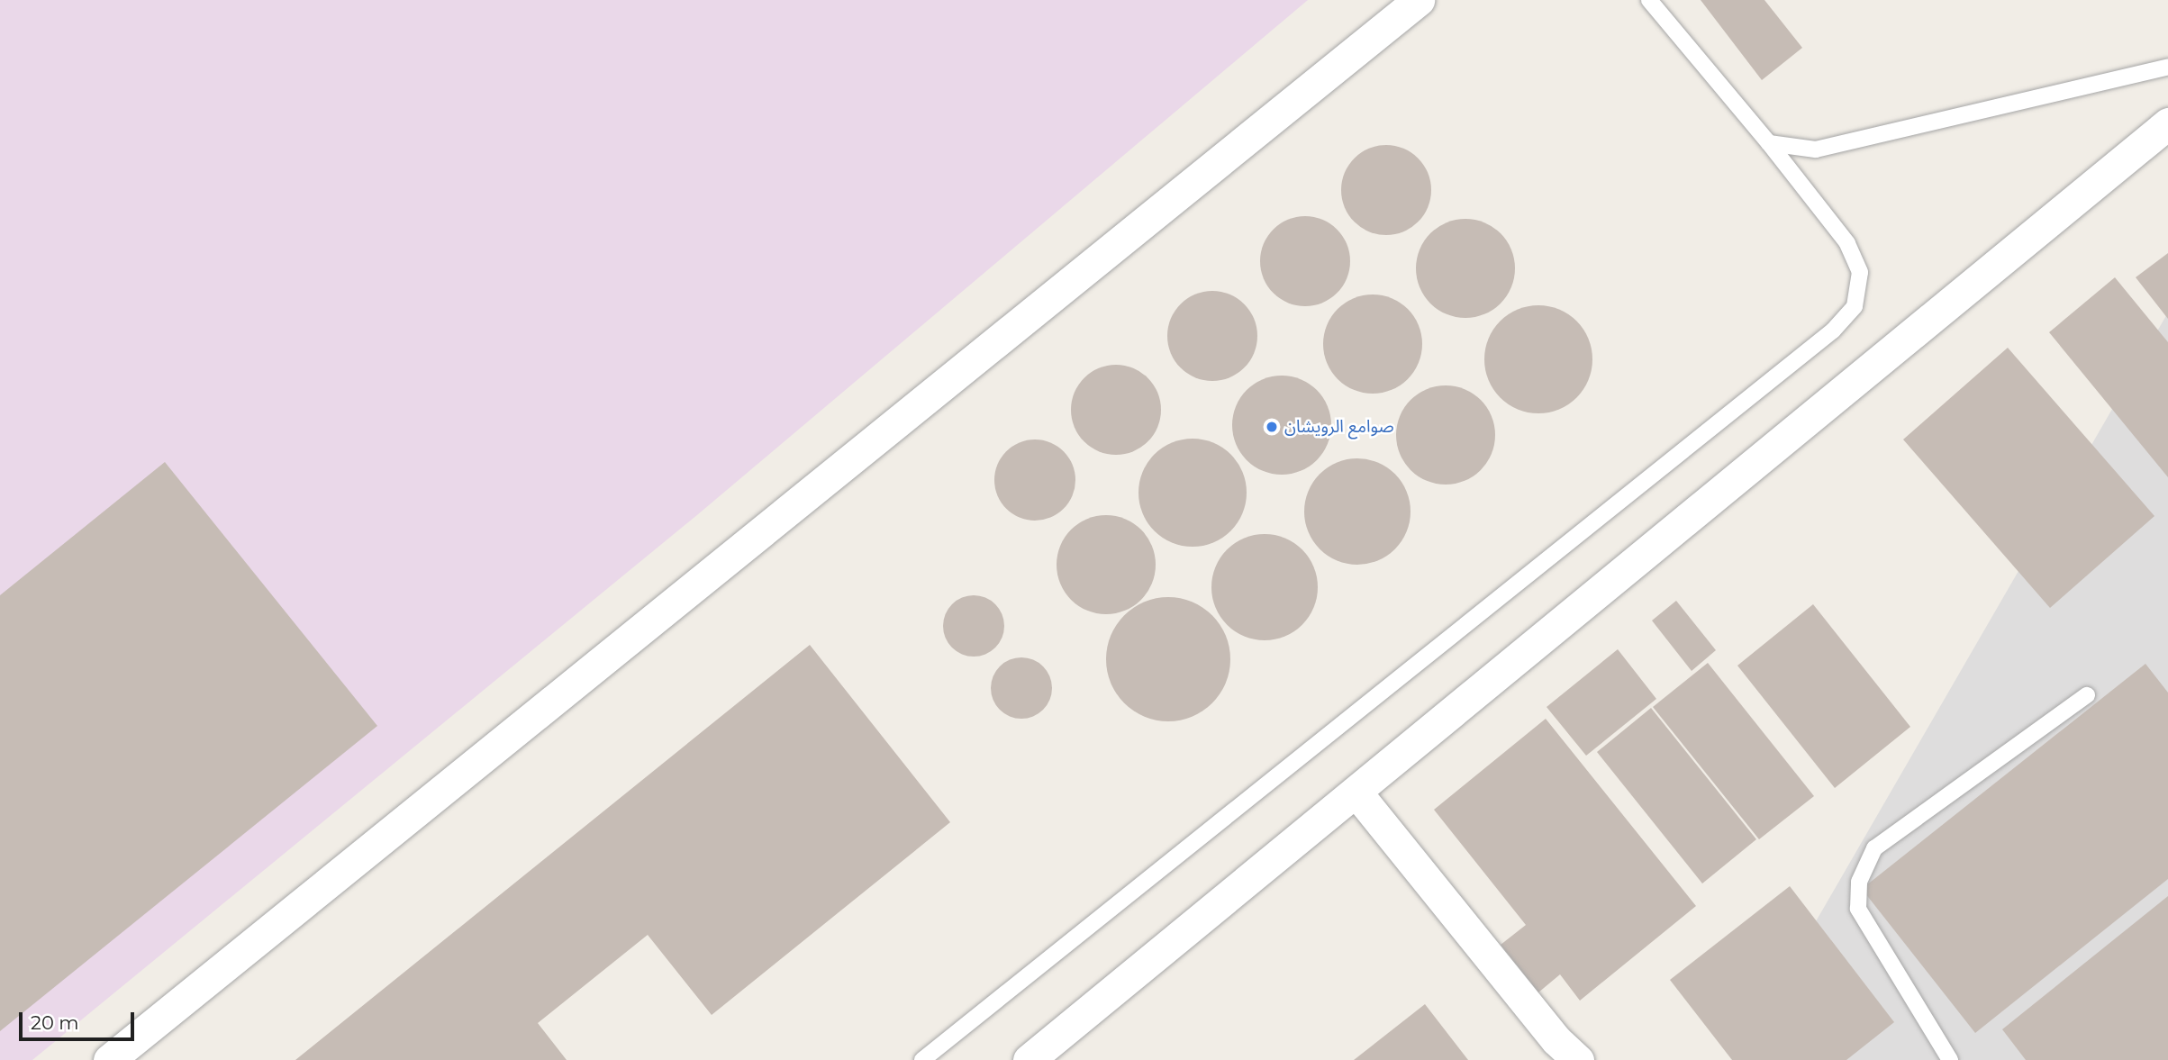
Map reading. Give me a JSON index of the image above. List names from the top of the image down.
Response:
{
  "places": ["صوامع الرويشان"],
  "scale_bar": "20 m"
}
